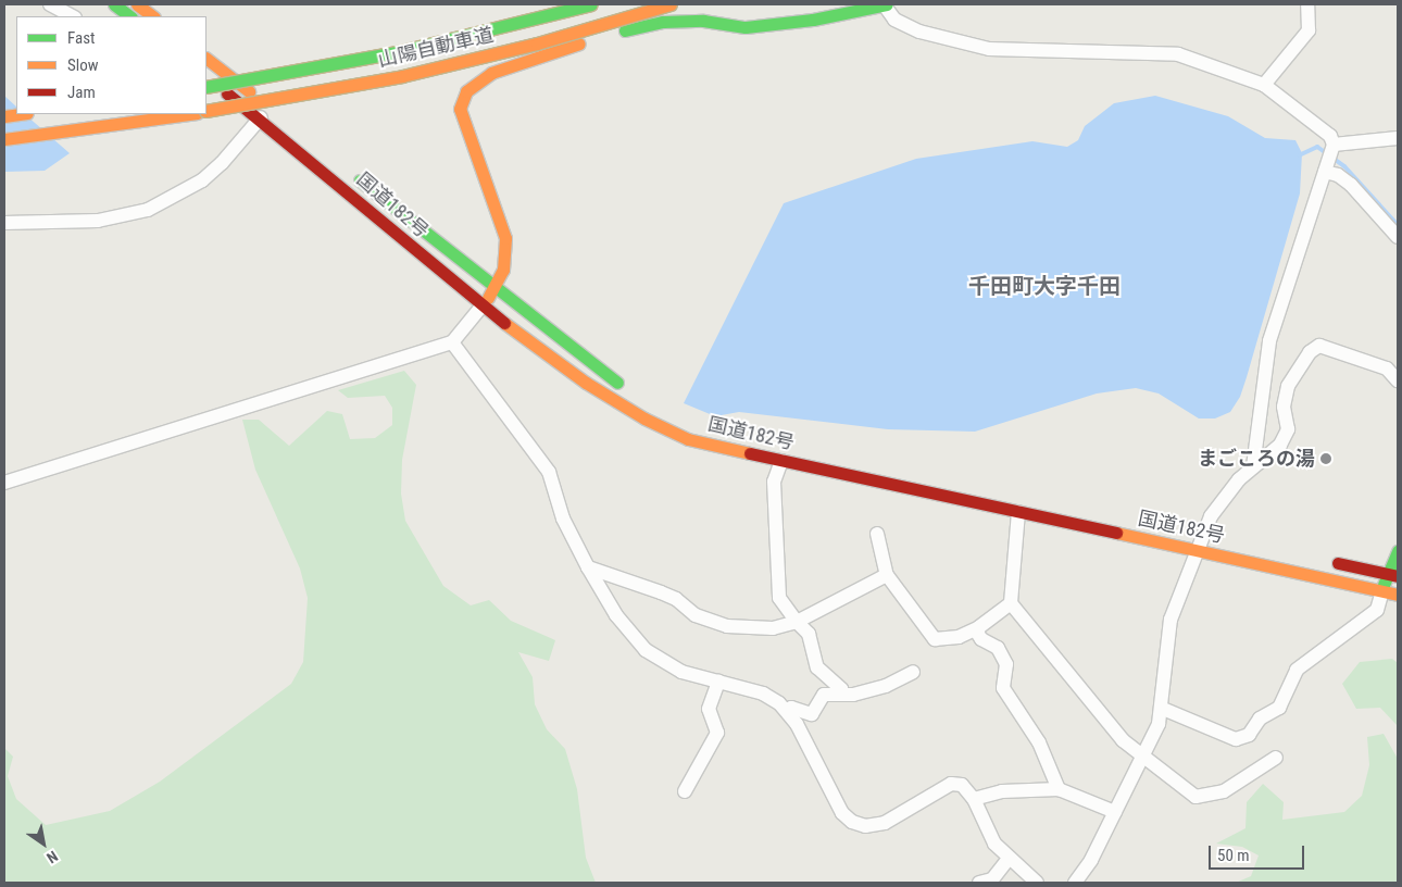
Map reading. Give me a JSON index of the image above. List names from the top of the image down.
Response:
{
  "streets": {
    "main road": ["山陽自動車道", "国道182号"]
  },
  "districts": ["千田町大字千田"],
  "places": ["まごころの湯"],
  "legend": ["Fast", "Slow", "Jam"],
  "scale_bar": "50 m",
  "north": "bottom right"
}
